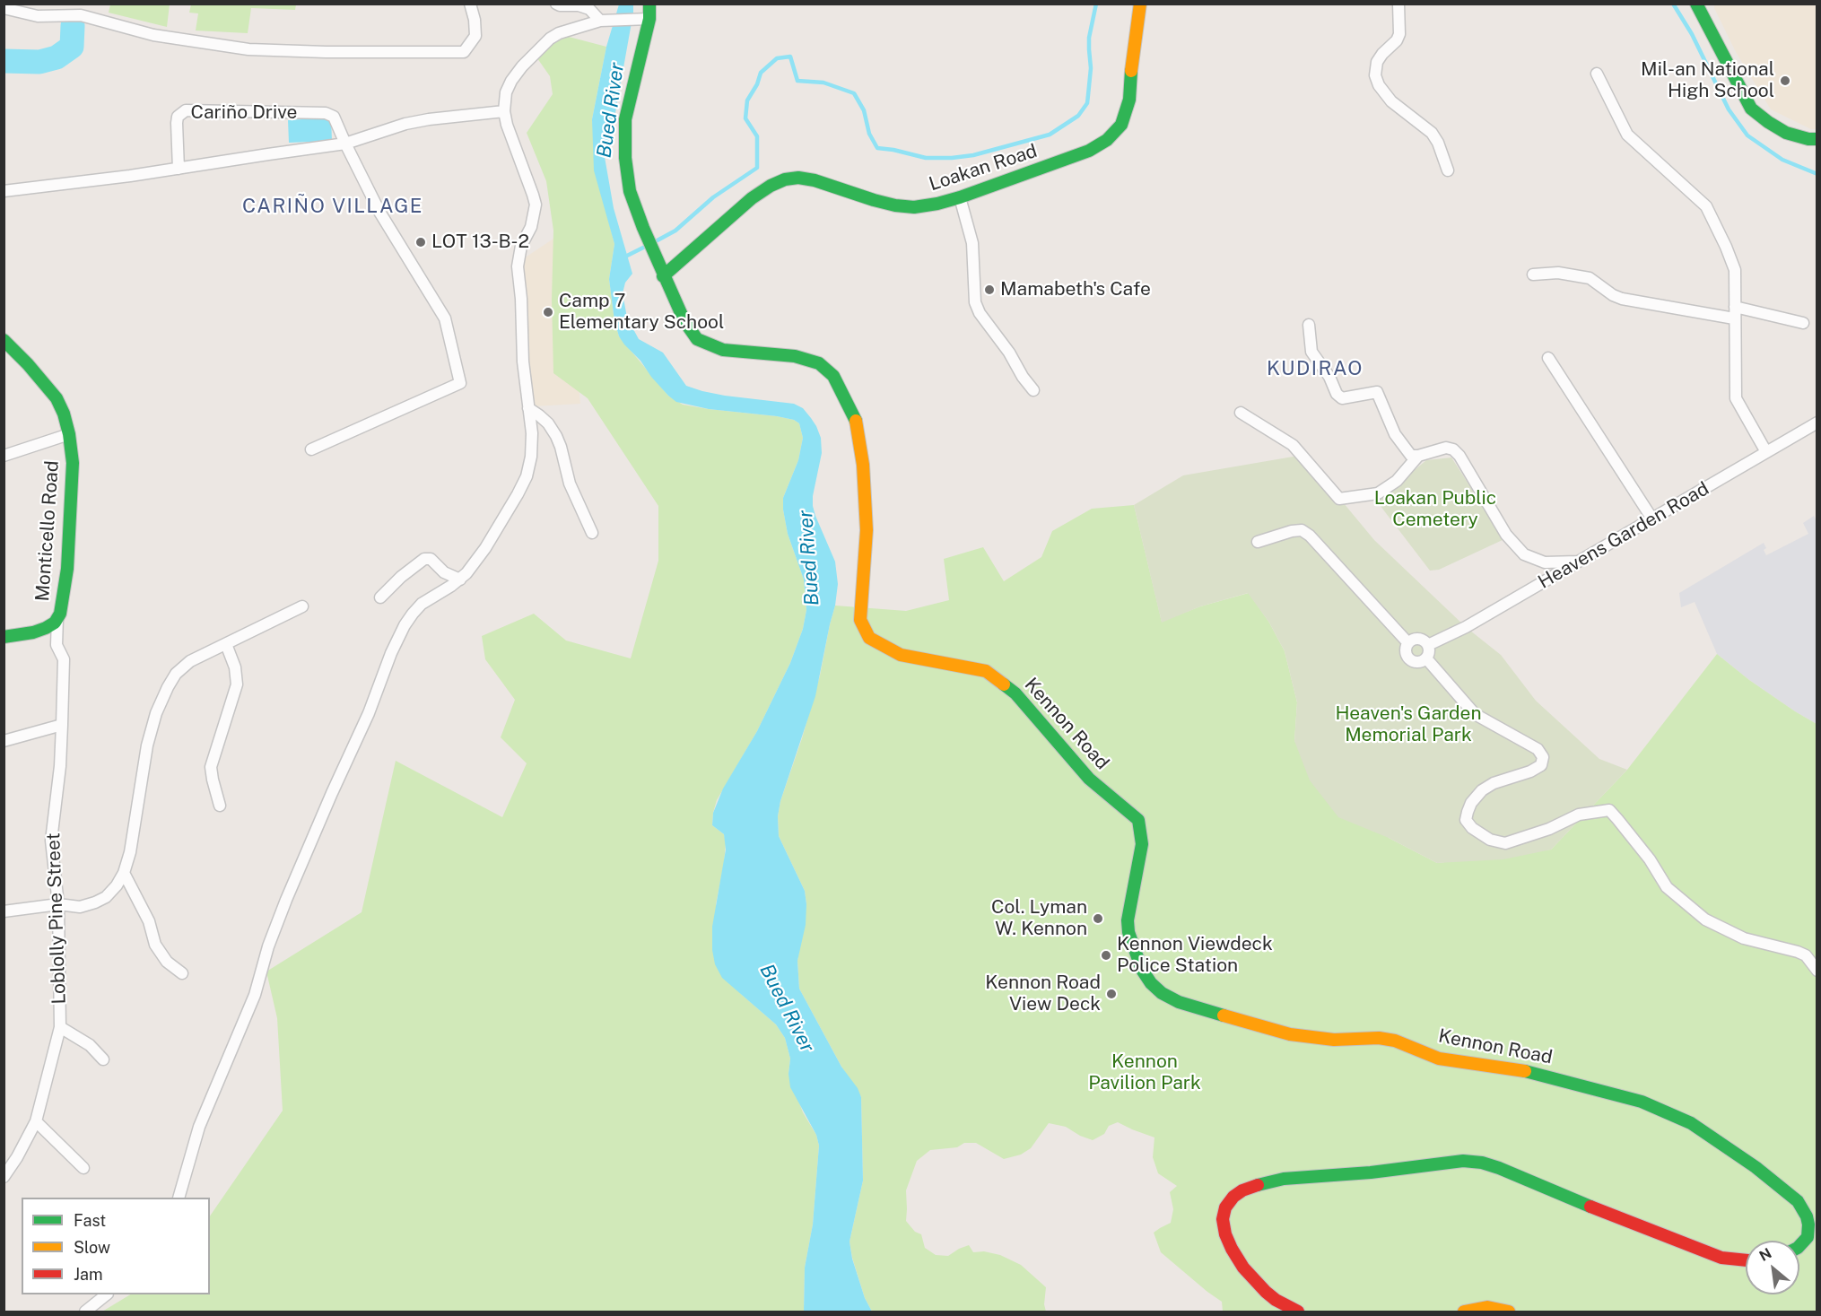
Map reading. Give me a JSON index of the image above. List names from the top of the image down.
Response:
{
  "streets": {
    "main road": ["Loakan Road", "Monticello Road", "Kennon Road"],
    "street": ["Cariño Drive", "Heavens Garden Road", "Loblolly Pine Street"]
  },
  "crossings": [
    ["Loakan Road", "Kennon Road"],
    ["Monticello Road", "Loblolly Pine Street"]
  ],
  "districts": ["CARIÑO VILLAGE", "KUDIRAO"],
  "water": ["Bued River"],
  "parks": ["Loakan Public Cemetery", "Heaven's Garden Memorial Park", "Kennon Pavilion Park"],
  "places": [
    "Mil-an National High School",
    "LOT 13-B-2",
    "Mamabeth's Cafe",
    "Camp 7 Elementary School",
    "Col. Lyman W. Kennon",
    "Kennon Viewdeck Police Station",
    "Kennon Road View Deck"
  ],
  "legend": ["Fast", "Slow", "Jam"],
  "north": "top left"
}
